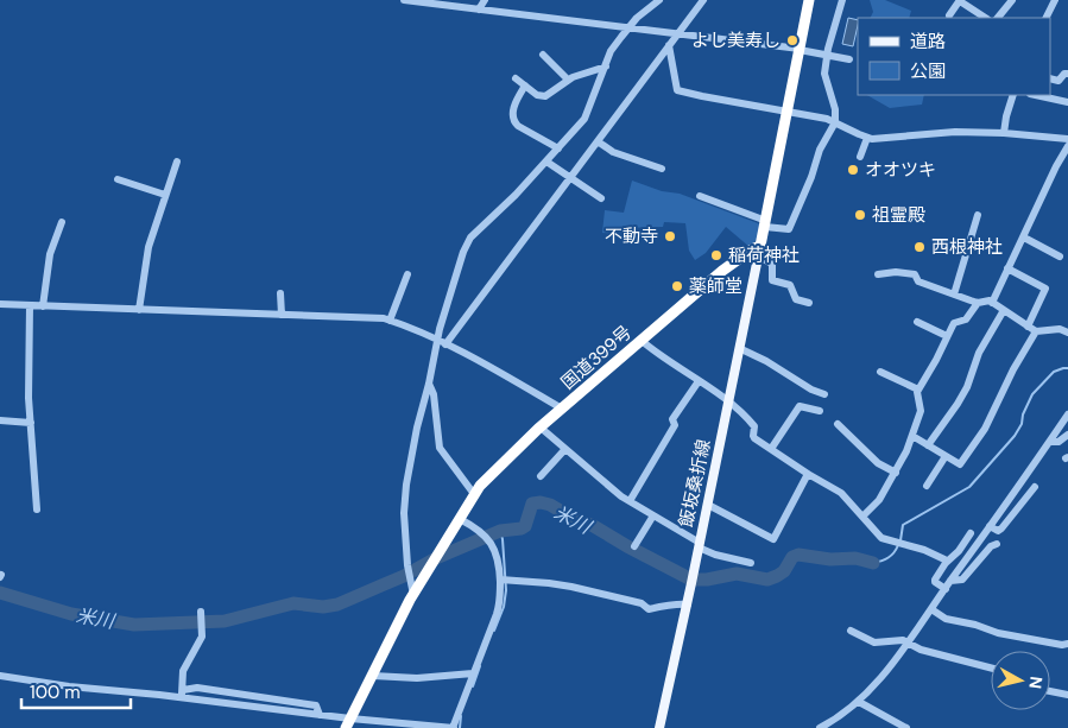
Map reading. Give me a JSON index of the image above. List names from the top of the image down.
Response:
{
  "streets": {
    "highway": ["国道399号"],
    "main road": ["飯坂桑折線"]
  },
  "crossings": [
    ["国道399号", "飯坂桑折線"]
  ],
  "water": ["米川"],
  "places": [
    "よし美寿し",
    "オオツキ",
    "祖霊殿",
    "不動寺",
    "西根神社",
    "稲荷神社",
    "薬師堂"
  ],
  "legend": ["道路", "公園"],
  "scale_bar": "100 m",
  "north": "right"
}
